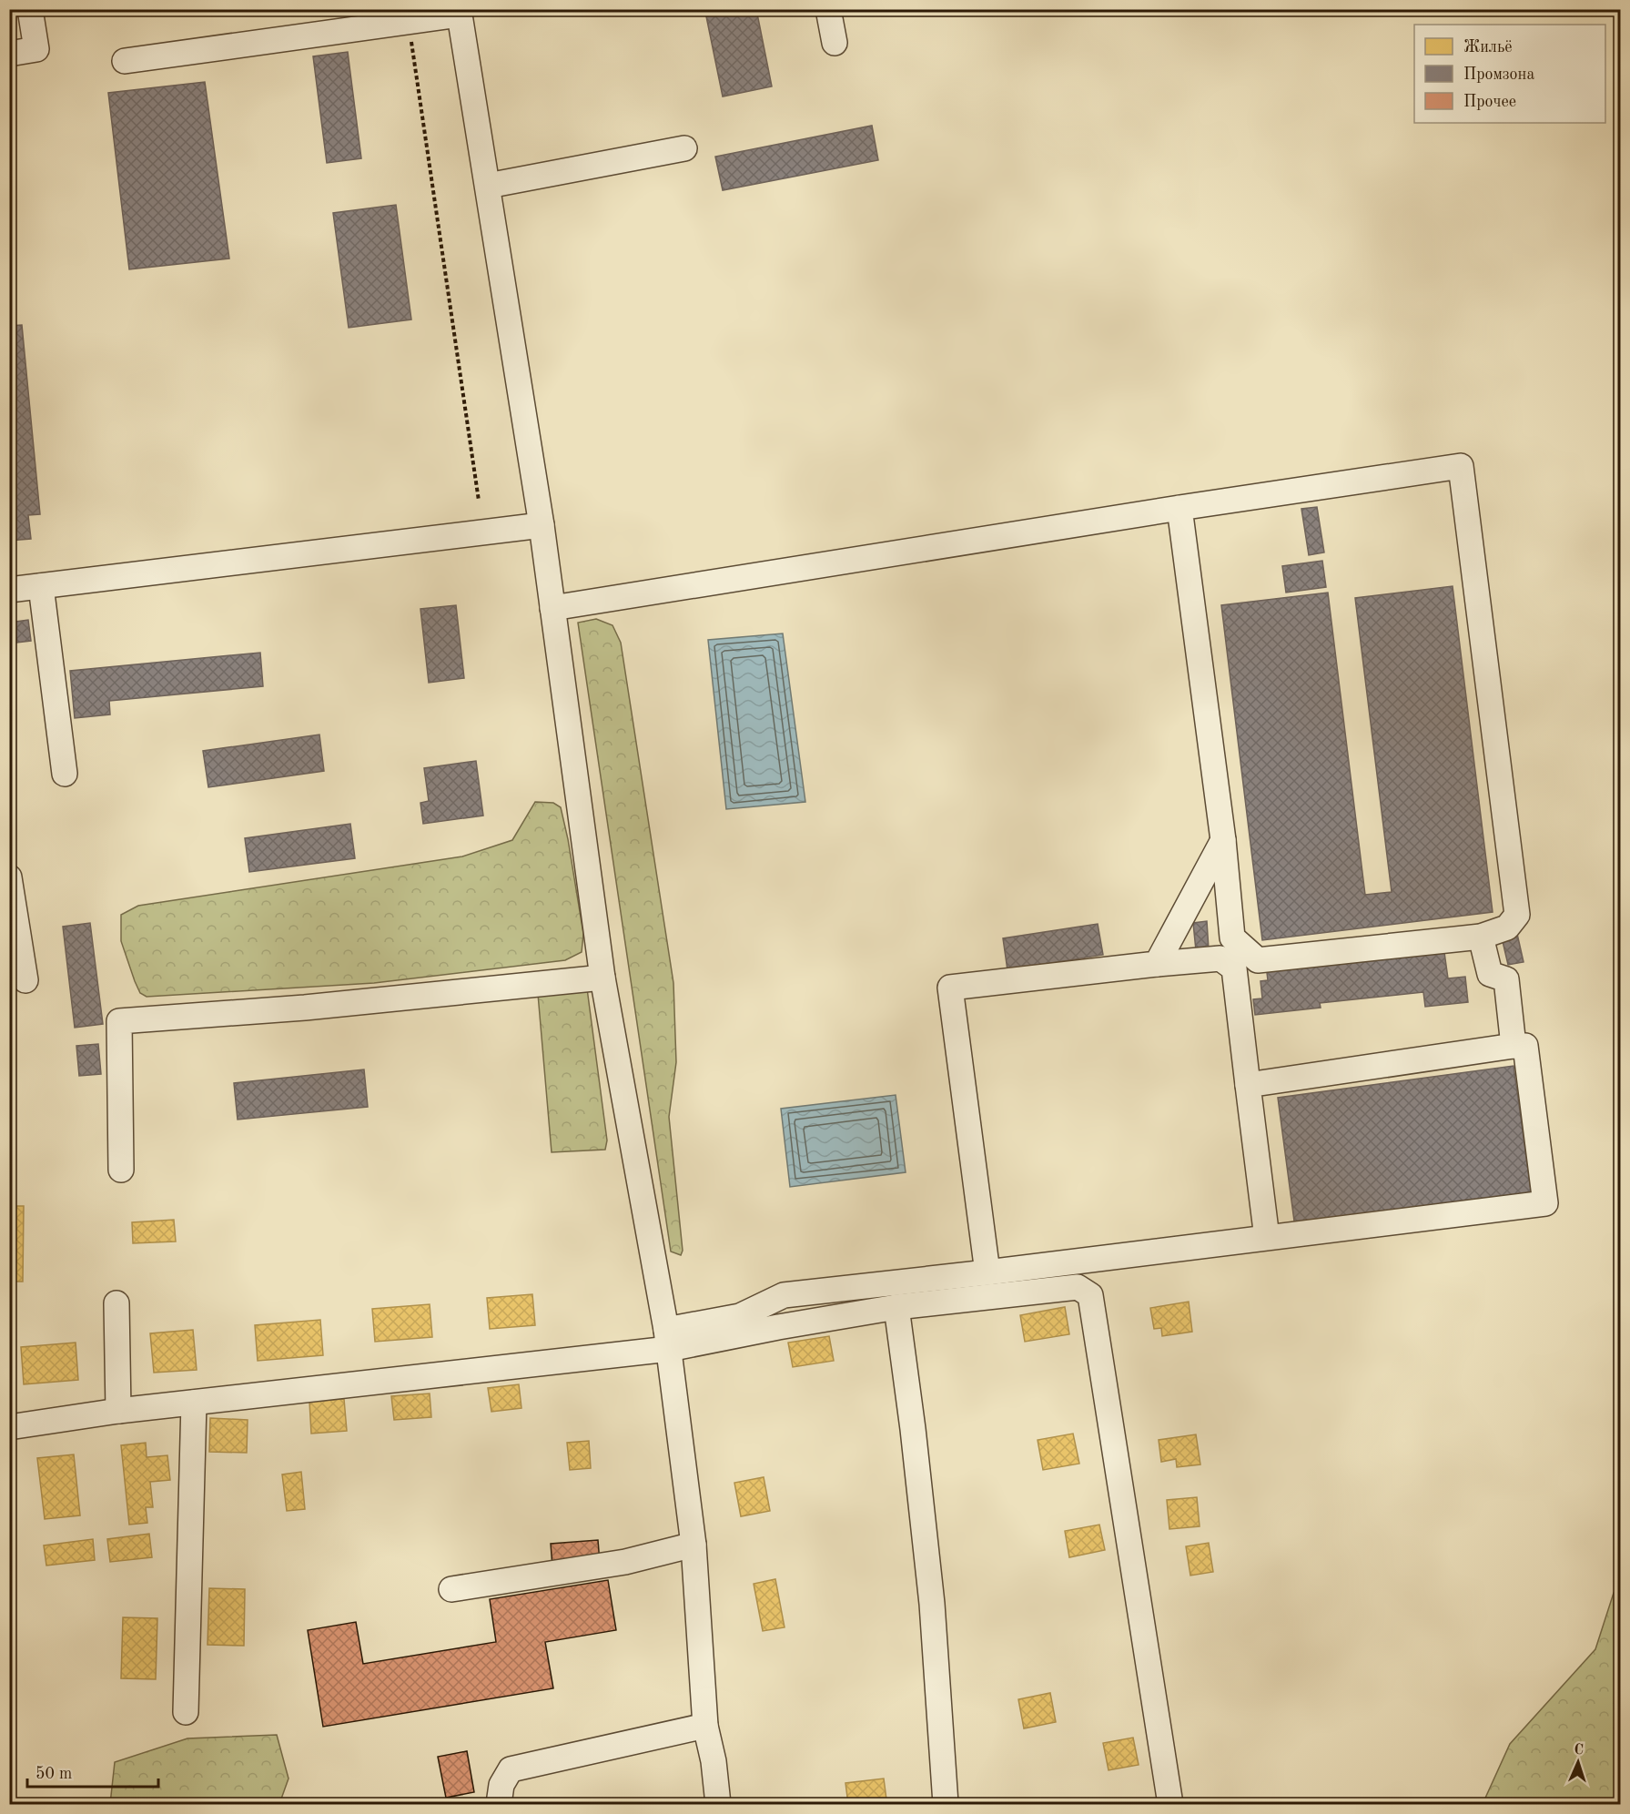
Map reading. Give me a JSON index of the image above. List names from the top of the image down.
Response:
{
  "legend": ["Жильё", "Промзона", "Прочее"],
  "scale_bar": "50 m",
  "north": "top"
}
